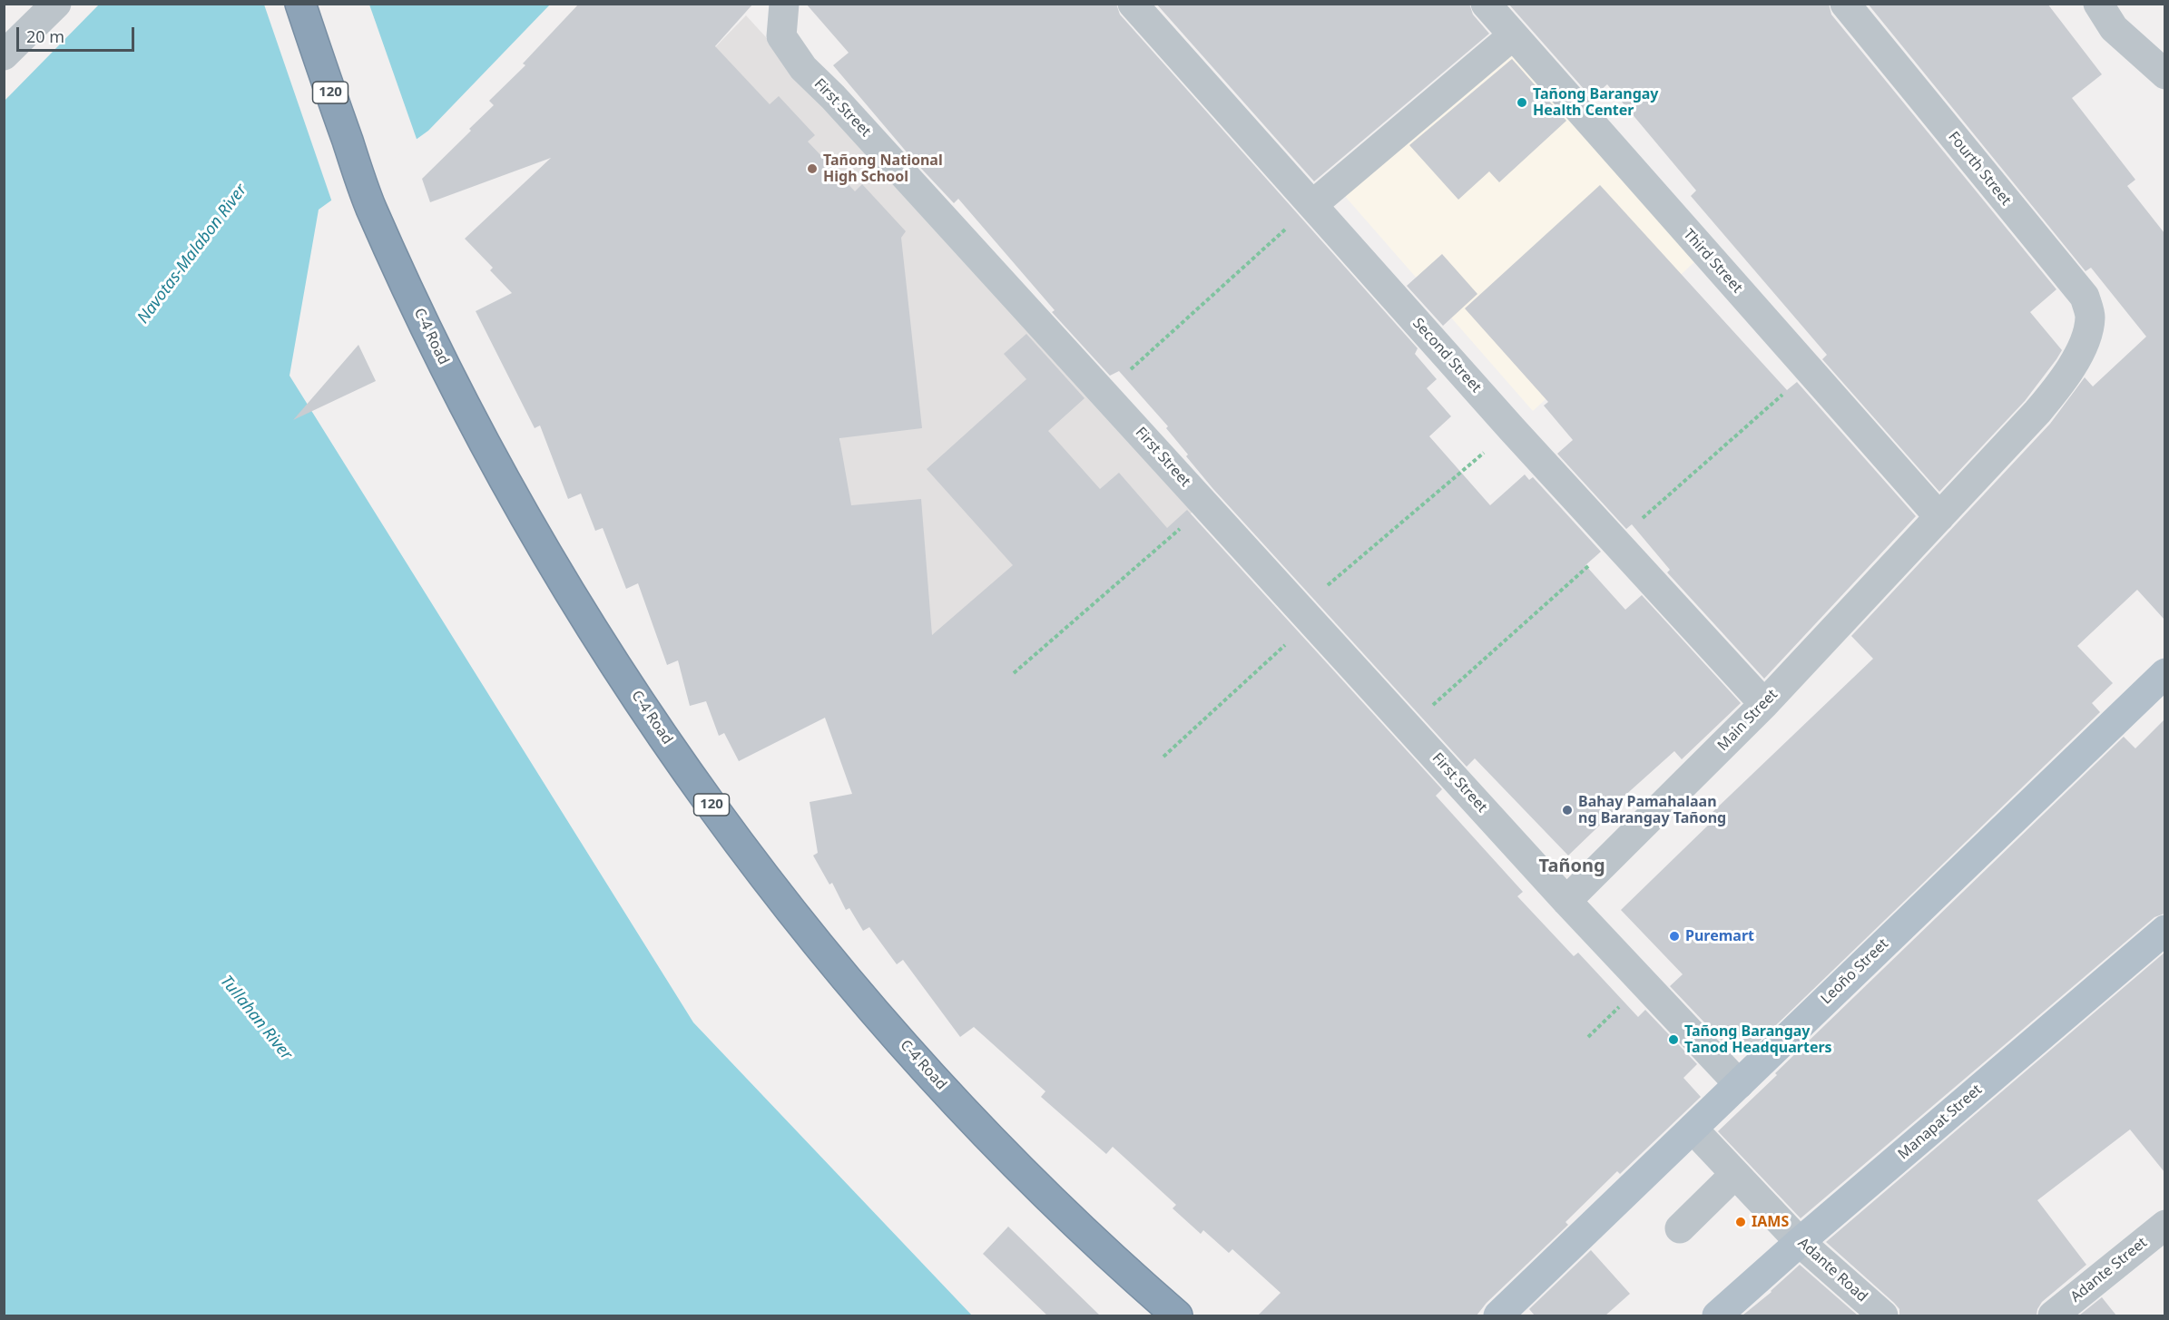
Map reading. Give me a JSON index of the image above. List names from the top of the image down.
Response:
{
  "streets": {
    "highway": ["120", "C-4 Road"],
    "main road": ["Leoño Street", "Manapat Street"],
    "street": [
      "First Street",
      "Fourth Street",
      "Third Street",
      "Second Street",
      "Main Street",
      "Adante Road",
      "Adante Street"
    ]
  },
  "crossings": [
    ["First Street", "Main Street"],
    ["Fourth Street", "Main Street"],
    ["Third Street", "Main Street"],
    ["Second Street", "Main Street"],
    ["Leoño Street", "Adante Road"],
    ["Manapat Street", "Adante Road"]
  ],
  "districts": ["Tañong"],
  "water": ["Navotas-Malabon River", "Tullahan River"],
  "places": [
    "Tañong Barangay Health Center",
    "Tañong National High School",
    "Bahay Pamahalaan ng Barangay Tañong",
    "Puremart",
    "Tañong Barangay Tanod Headquarters",
    "IAMS"
  ],
  "scale_bar": "20 m"
}
